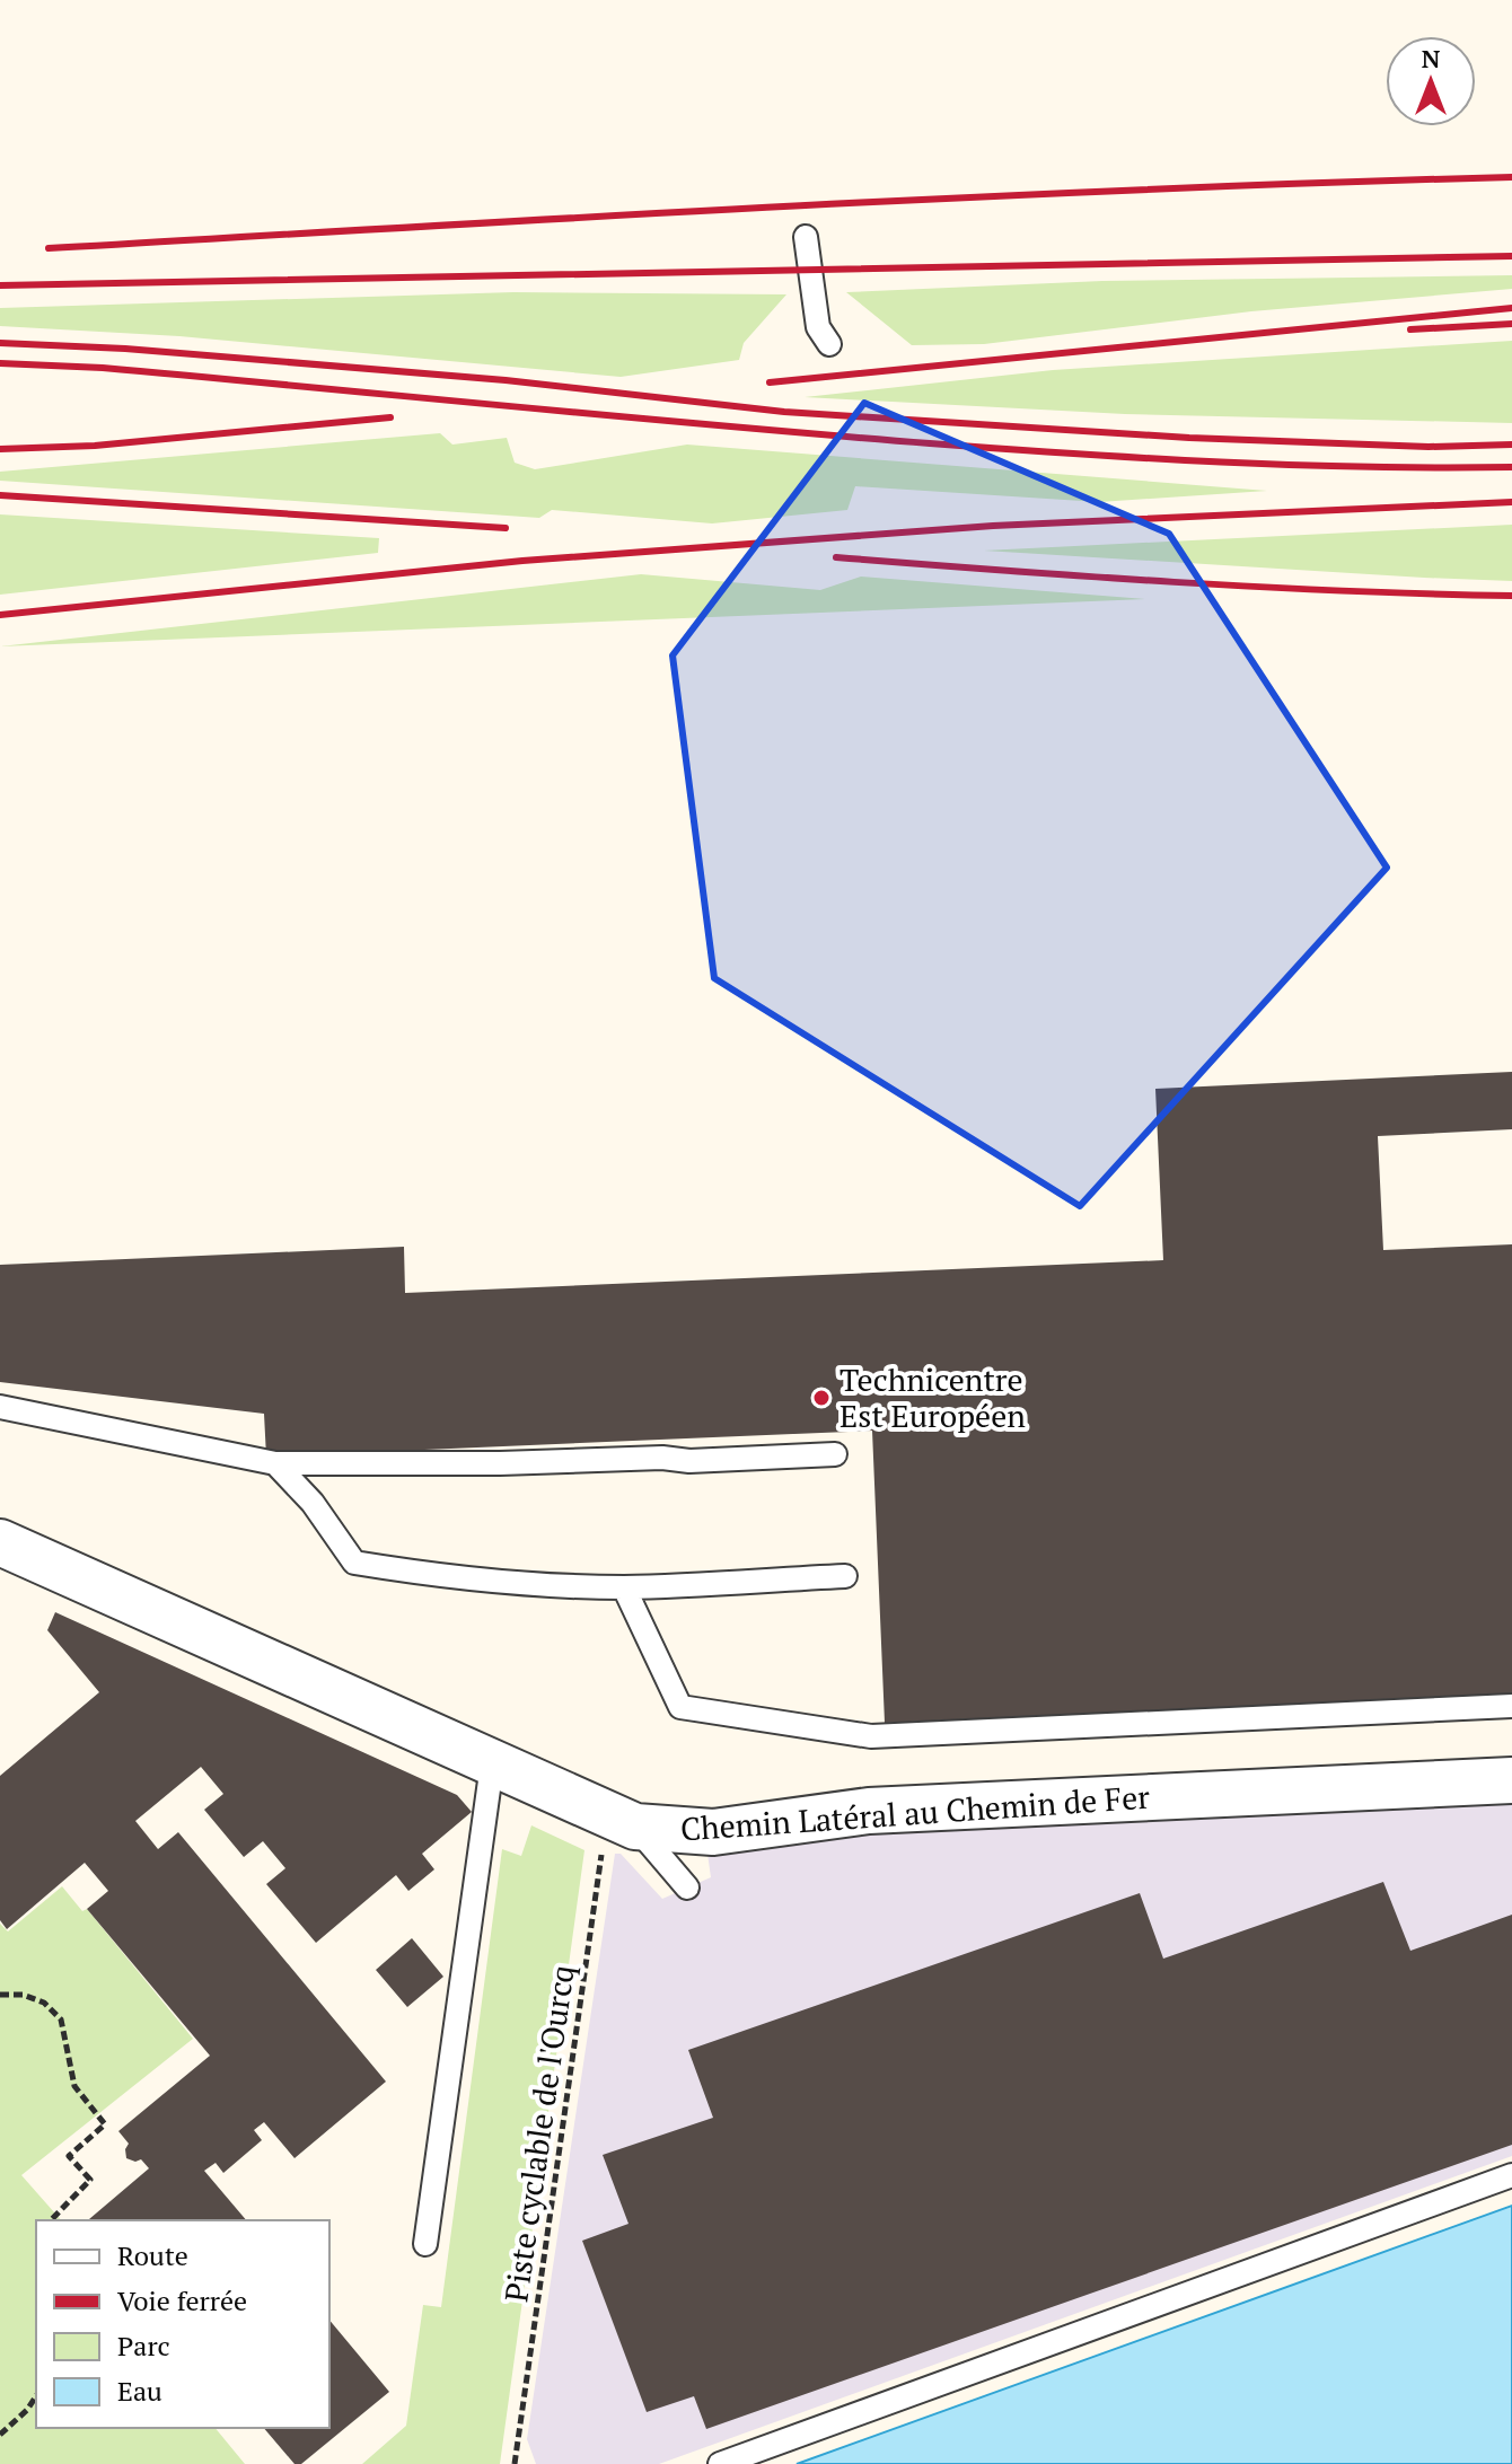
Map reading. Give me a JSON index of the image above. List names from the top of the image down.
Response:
{
  "streets": {
    "street": ["Chemin Latéral au Chemin de Fer"],
    "path": ["Piste cyclable de l'Ourcq"]
  },
  "crossings": [
    ["Chemin Latéral au Chemin de Fer", "Piste cyclable de l'Ourcq"]
  ],
  "places": ["Technicentre Est Européen"],
  "legend": [
    "Route",
    "Voie ferrée",
    "Parc",
    "Eau"
  ],
  "north": "top"
}
